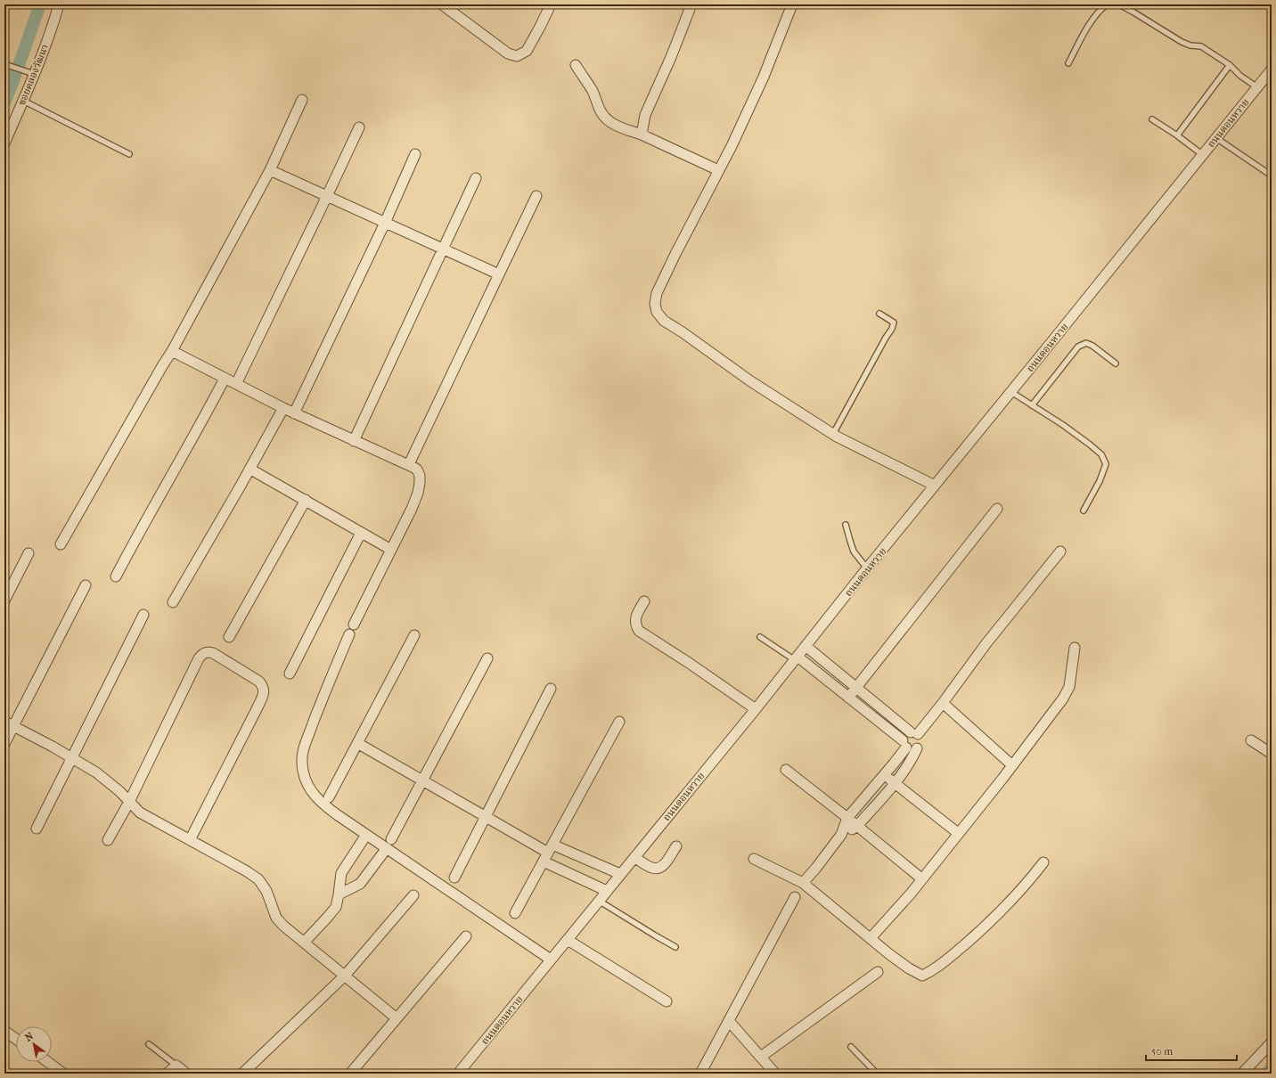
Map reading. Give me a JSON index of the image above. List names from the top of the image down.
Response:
{
  "streets": {
    "street": ["ซอยคลองวัฒนา", "ถนนดอนหวาย"]
  },
  "scale_bar": "50 m",
  "north": "top left"
}
